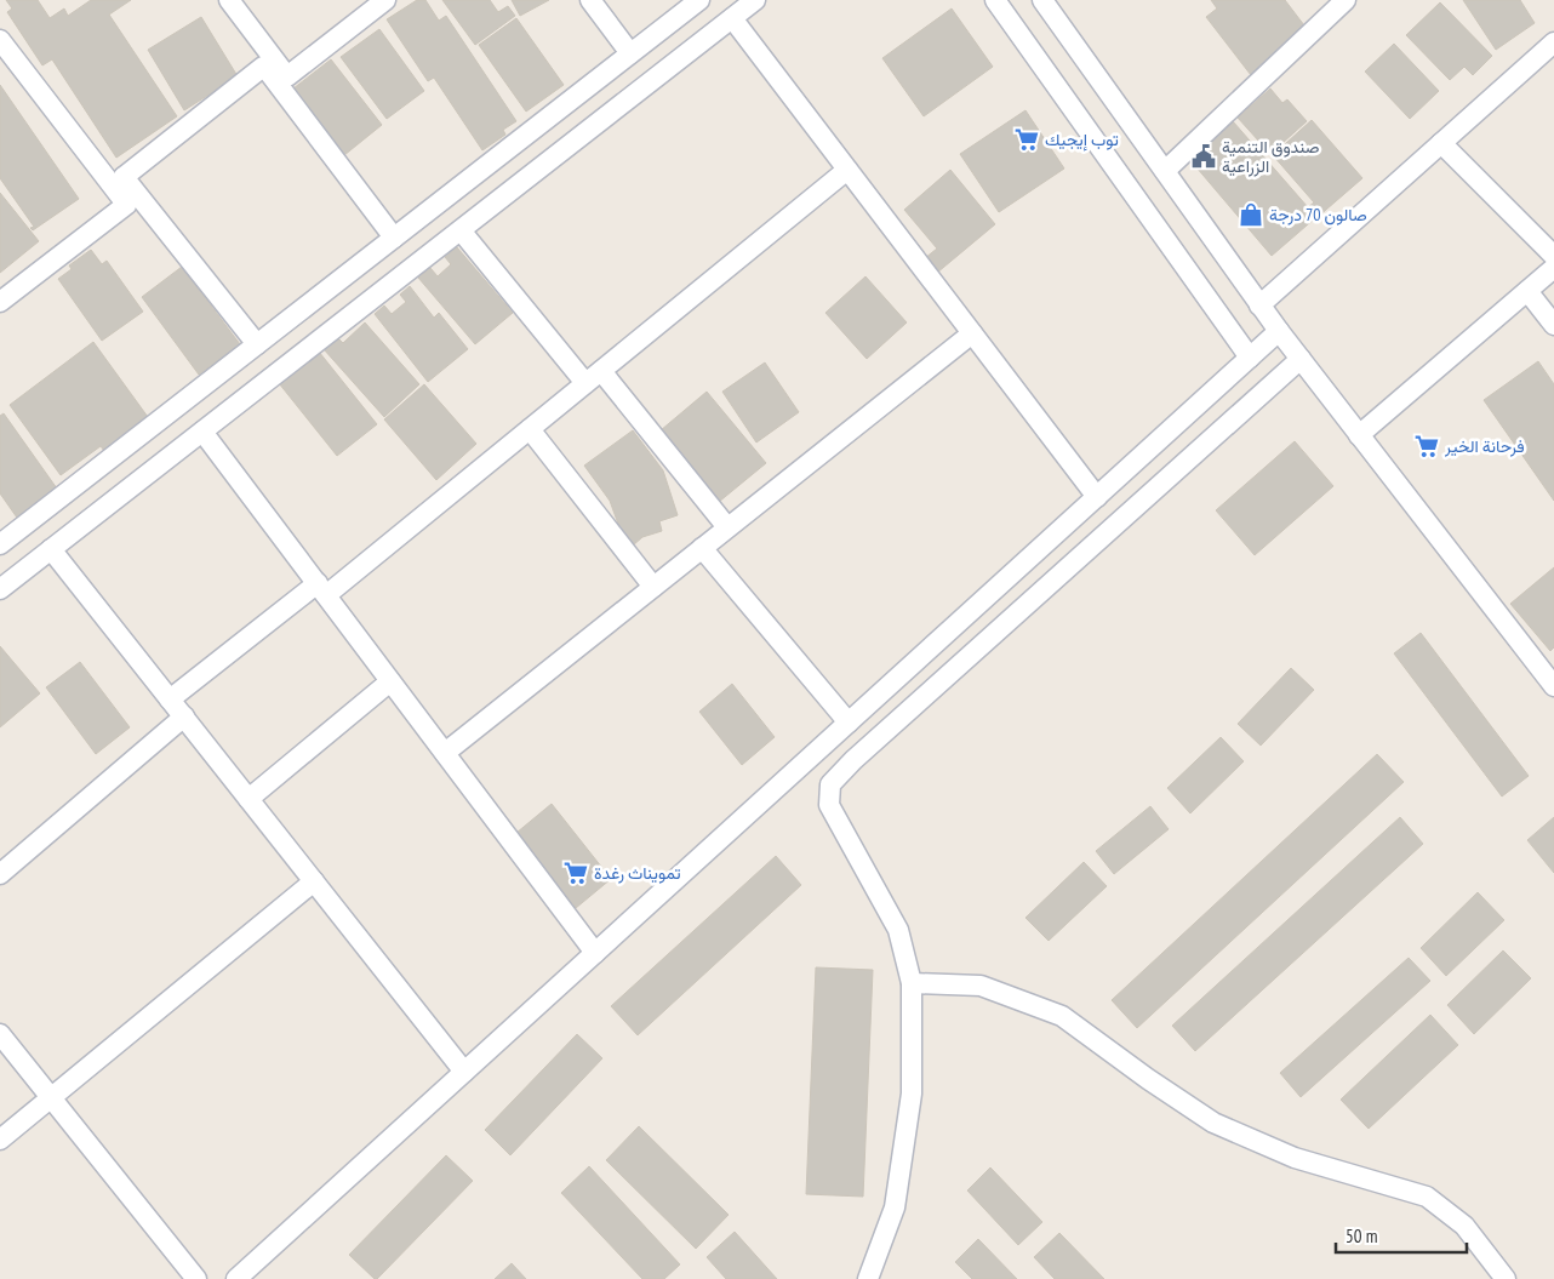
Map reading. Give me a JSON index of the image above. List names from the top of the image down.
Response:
{
  "places": {
    "supermarket": ["توب إيجيك", "فرحانة الخير", "تمويناث رغدة"],
    "public building": ["صندوق التنمية الزراعية"],
    "shop": ["صالون 70 درجة"]
  },
  "scale_bar": "50 m"
}
